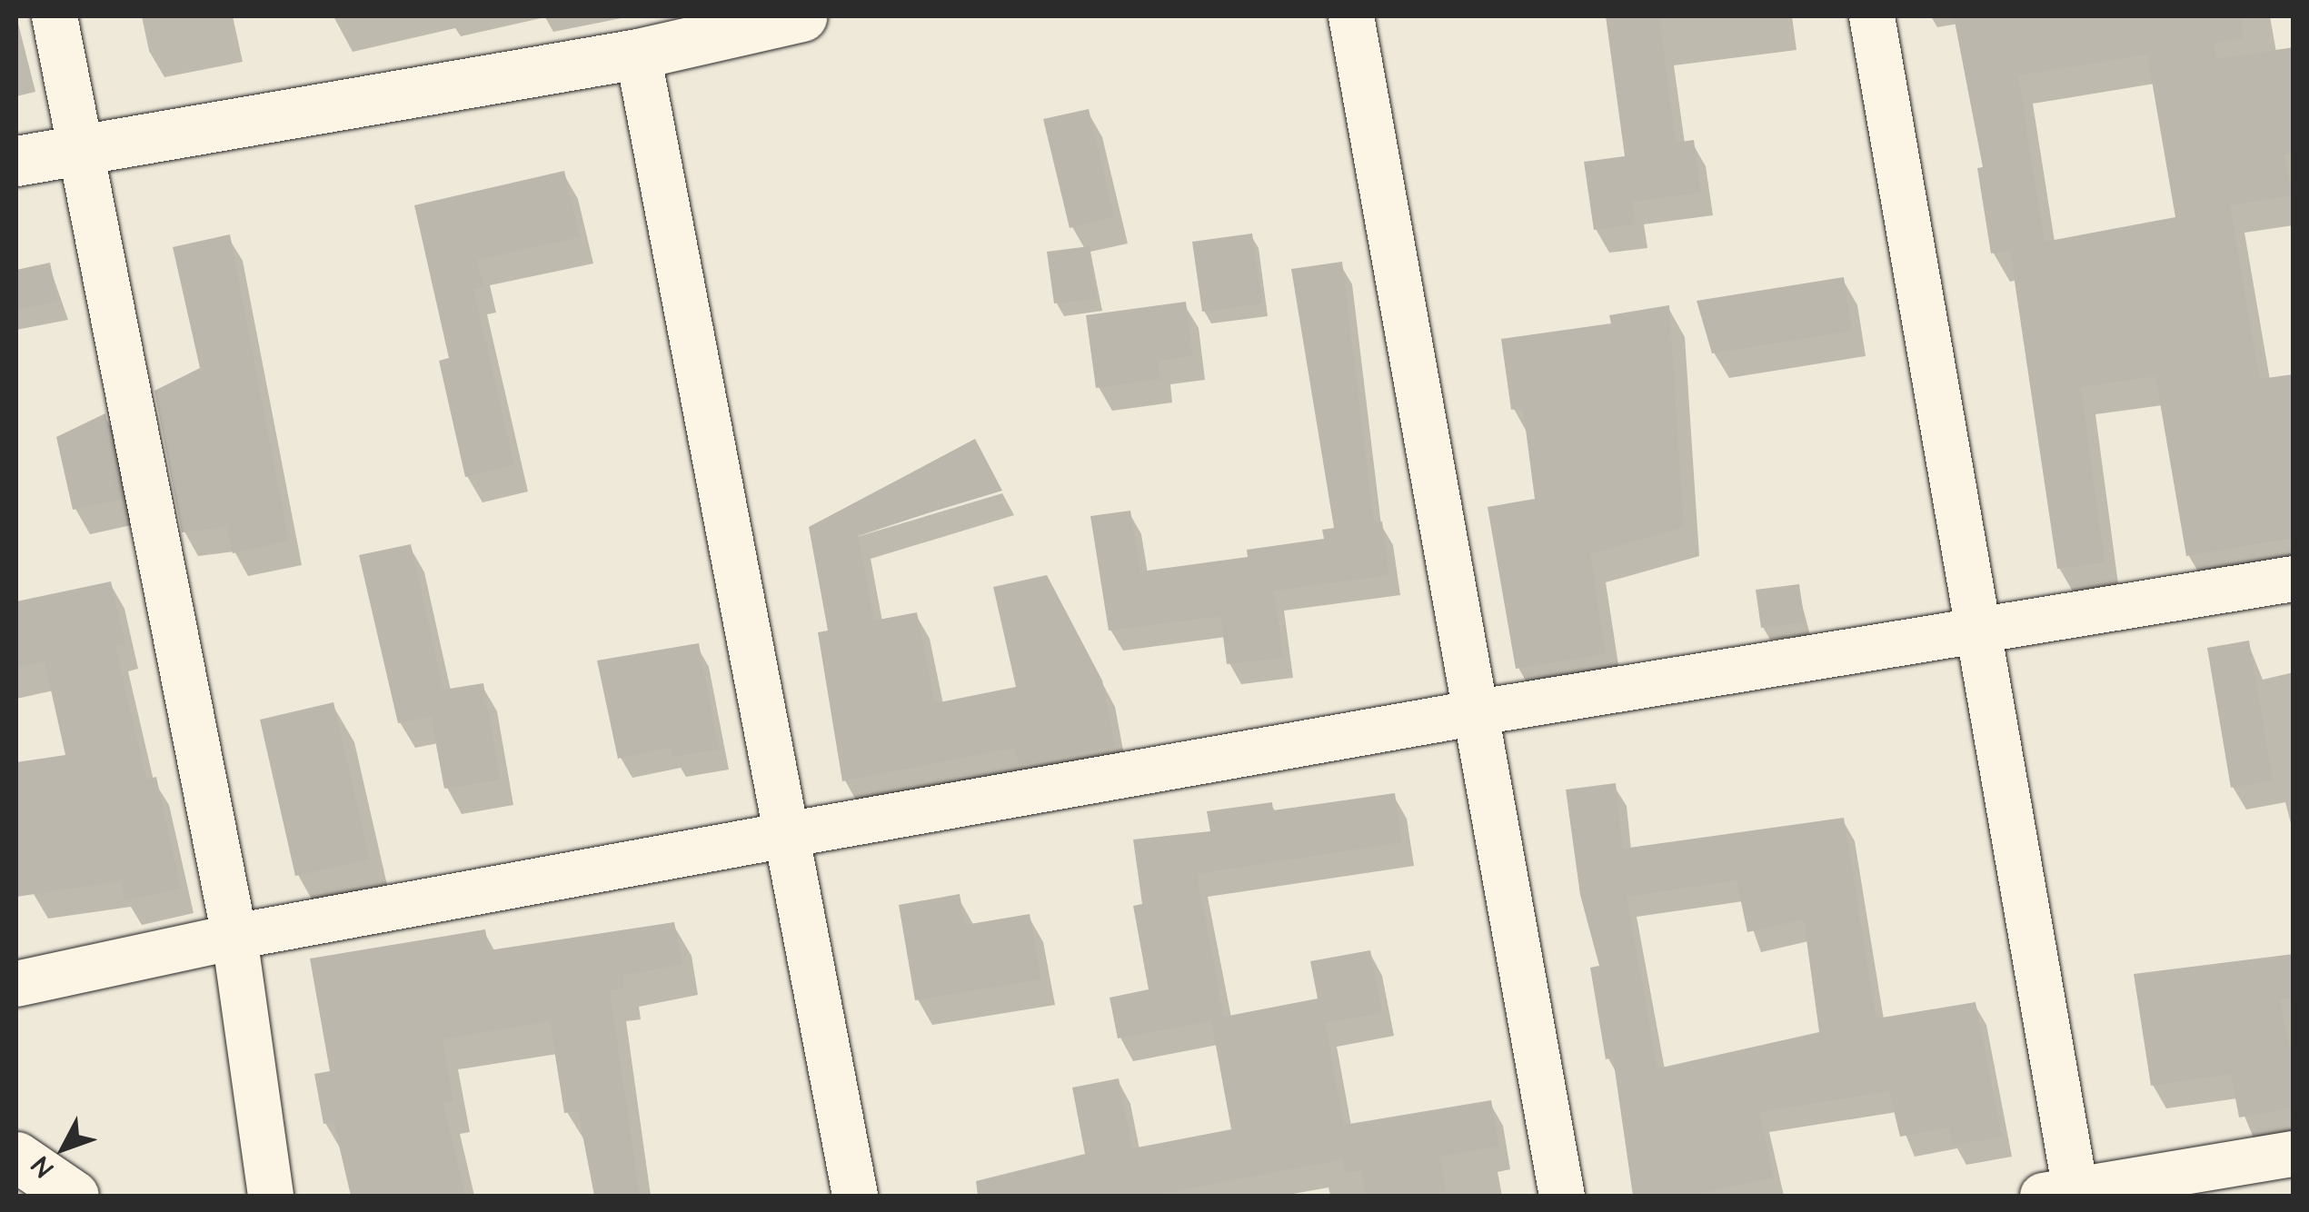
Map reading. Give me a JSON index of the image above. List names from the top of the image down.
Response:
{
  "north": "bottom left"
}
